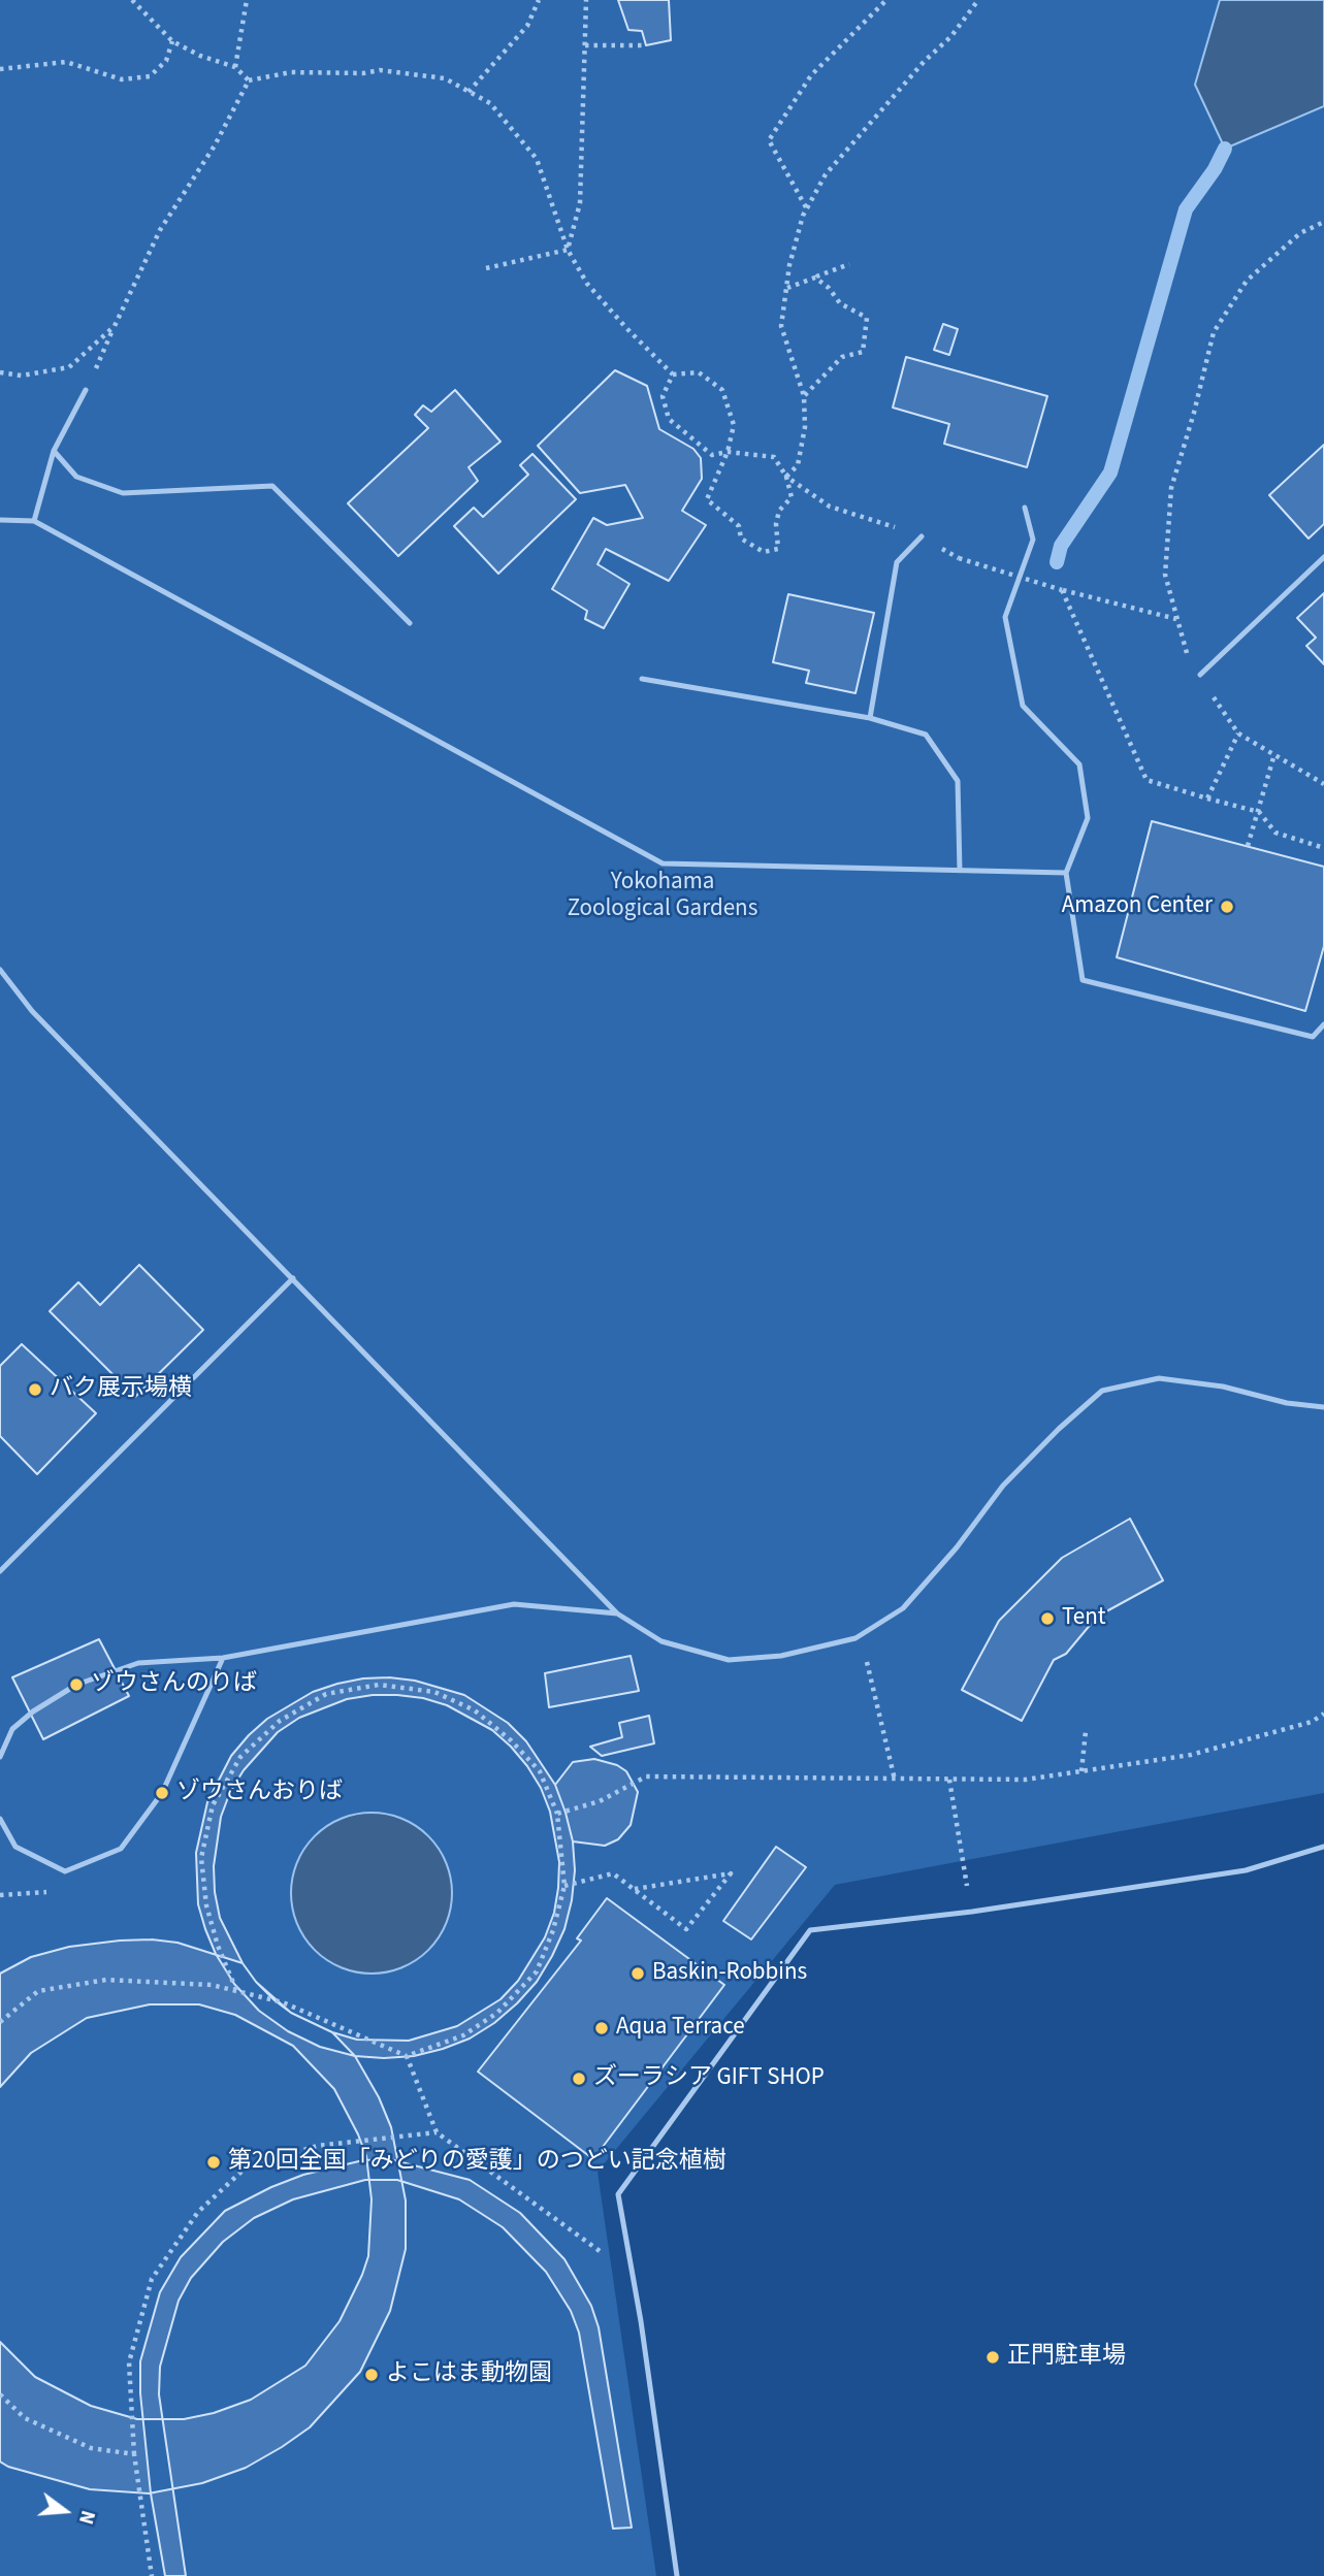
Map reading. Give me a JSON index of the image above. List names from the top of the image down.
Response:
{
  "parks": ["Yokohama Zoological Gardens"],
  "places": [
    "Amazon Center",
    "バク展示場横",
    "Tent",
    "ゾウさんのりば",
    "ゾウさんおりば",
    "Baskin-Robbins",
    "Aqua Terrace",
    "ズーラシア GIFT SHOP",
    "第20回全国「みどりの愛護」のつどい記念植樹",
    "正門駐車場",
    "よこはま動物園"
  ],
  "north": "right"
}
